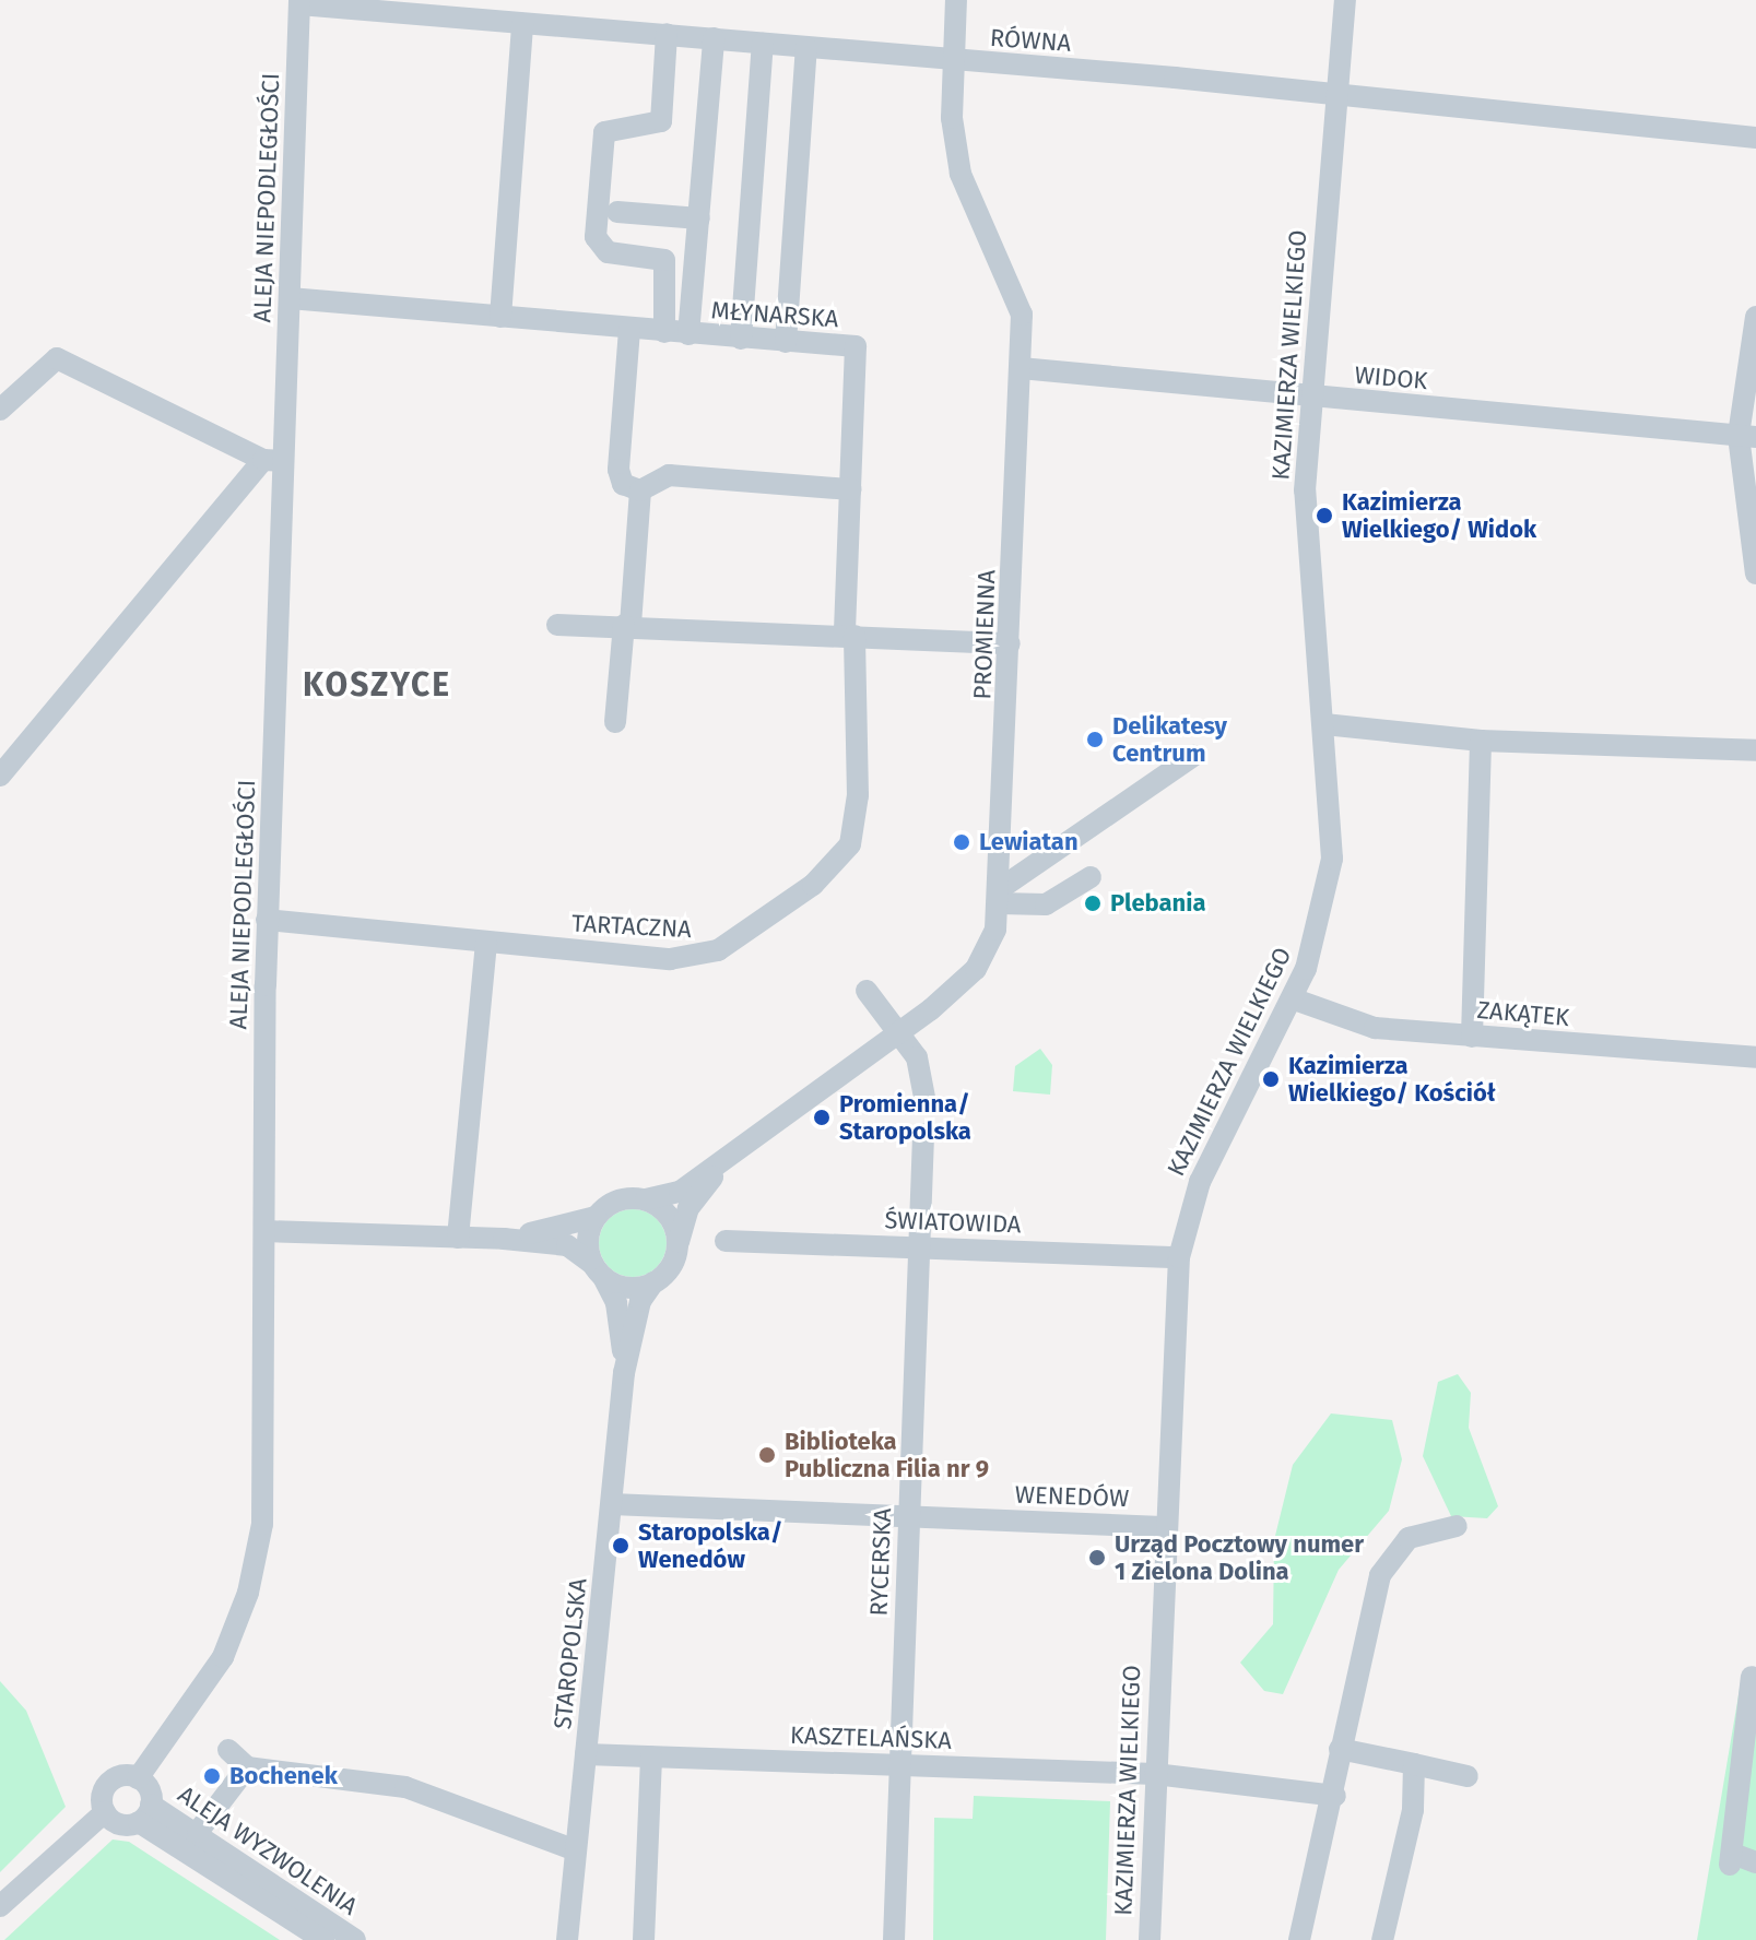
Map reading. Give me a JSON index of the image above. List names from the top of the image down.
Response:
{
  "streets": {
    "street": [
      "RÓWNA",
      "ALEJA NIEPODLEGŁOŚCI",
      "MŁYNARSKA",
      "KAZIMIERZA WIELKIEGO",
      "WIDOK",
      "PROMIENNA",
      "TARTACZNA",
      "ZAKĄTEK",
      "ŚWIATOWIDA",
      "WENEDÓW",
      "RYCERSKA",
      "STAROPOLSKA",
      "KASZTELAŃSKA",
      "ALEJA WYZWOLENIA"
    ]
  },
  "crossings": [
    ["RÓWNA", "ALEJA NIEPODLEGŁOŚCI"],
    ["RÓWNA", "KAZIMIERZA WIELKIEGO"],
    ["RÓWNA", "PROMIENNA"],
    ["ALEJA NIEPODLEGŁOŚCI", "MŁYNARSKA"],
    ["ALEJA NIEPODLEGŁOŚCI", "TARTACZNA"],
    ["MŁYNARSKA", "TARTACZNA"],
    ["KAZIMIERZA WIELKIEGO", "WIDOK"],
    ["KAZIMIERZA WIELKIEGO", "ZAKĄTEK"],
    ["KAZIMIERZA WIELKIEGO", "ŚWIATOWIDA"],
    ["KAZIMIERZA WIELKIEGO", "WENEDÓW"],
    ["KAZIMIERZA WIELKIEGO", "KASZTELAŃSKA"],
    ["WIDOK", "PROMIENNA"],
    ["PROMIENNA", "STAROPOLSKA"],
    ["ŚWIATOWIDA", "RYCERSKA"],
    ["WENEDÓW", "RYCERSKA"],
    ["WENEDÓW", "STAROPOLSKA"],
    ["RYCERSKA", "KASZTELAŃSKA"],
    ["STAROPOLSKA", "KASZTELAŃSKA"]
  ],
  "districts": ["KOSZYCE"],
  "places": [
    "Kazimierza Wielkiego/ Widok",
    "Delikatesy Centrum",
    "Lewiatan",
    "Plebania",
    "Kazimierza Wielkiego/ Kościół",
    "Promienna/ Staropolska",
    "Biblioteka Publiczna Filia nr 9",
    "Staropolska/ Wenedów",
    "Urząd Pocztowy numer 1 Zielona Dolina",
    "Bochenek"
  ]
}
